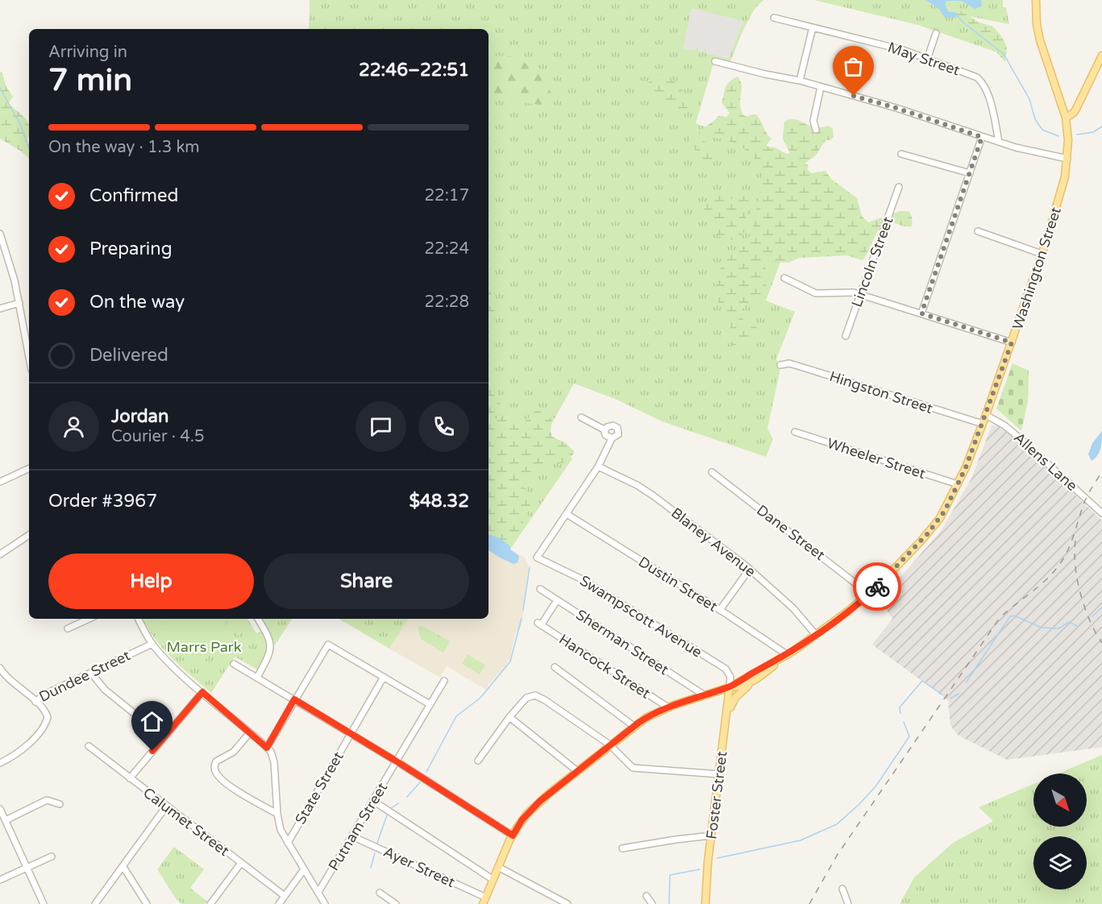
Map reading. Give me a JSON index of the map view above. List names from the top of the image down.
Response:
{
  "streets": {
    "main road": ["Washington Street", "Foster Street"],
    "street": [
      "May Street",
      "Lincoln Street",
      "Hingston Street",
      "Wheeler Street",
      "Allens Lane",
      "Dane Street",
      "Blaney Avenue",
      "Dustin Street",
      "Swampscott Avenue",
      "Sherman Street",
      "Hancock Street",
      "Dundee Street",
      "State Street",
      "Calumet Street",
      "Putnam Street",
      "Ayer Street"
    ]
  },
  "crossings": [
    ["Washington Street", "Hingston Street"],
    ["Washington Street", "Wheeler Street"],
    ["Washington Street", "Allens Lane"],
    ["Washington Street", "Dane Street"],
    ["Washington Street", "Blaney Avenue"],
    ["Washington Street", "Dustin Street"],
    ["Washington Street", "Swampscott Avenue"],
    ["Washington Street", "Sherman Street"],
    ["Washington Street", "Hancock Street"],
    ["Washington Street", "Foster Street"],
    ["Washington Street", "Ayer Street"],
    ["Dustin Street", "Swampscott Avenue"],
    ["Swampscott Avenue", "Foster Street"],
    ["Sherman Street", "Hancock Street"],
    ["Putnam Street", "Ayer Street"]
  ],
  "parks": ["Marrs Park"],
  "north": "bottom right",
  "page": {
    "heading": ["7 min", "Arriving in", "22:46–22:51"],
    "panel": [
      "Jordan",
      "Courier · 4.5",
      "Order #3967",
      "$48.32"
    ],
    "bar": "On the way · 1.3 km",
    "list": [
      ["Confirmed", "22:17"],
      ["Preparing", "22:24"],
      ["On the way", "22:28"],
      "Delivered"
    ],
    "buttons": ["Help", "Share"]
  }
}
